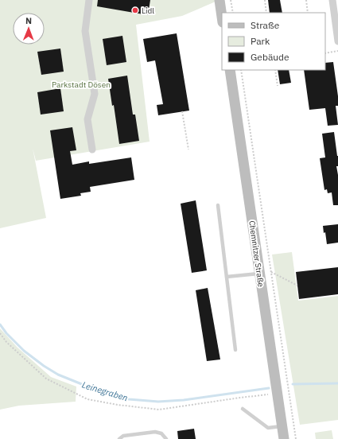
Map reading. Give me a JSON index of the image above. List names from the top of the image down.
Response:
{
  "streets": {
    "main road": ["Chemnitzer Straße"]
  },
  "water": ["Leinegraben"],
  "parks": ["Parkstadt Dösen"],
  "places": ["Lidl"],
  "legend": ["Straße", "Park", "Gebäude"],
  "north": "top"
}
